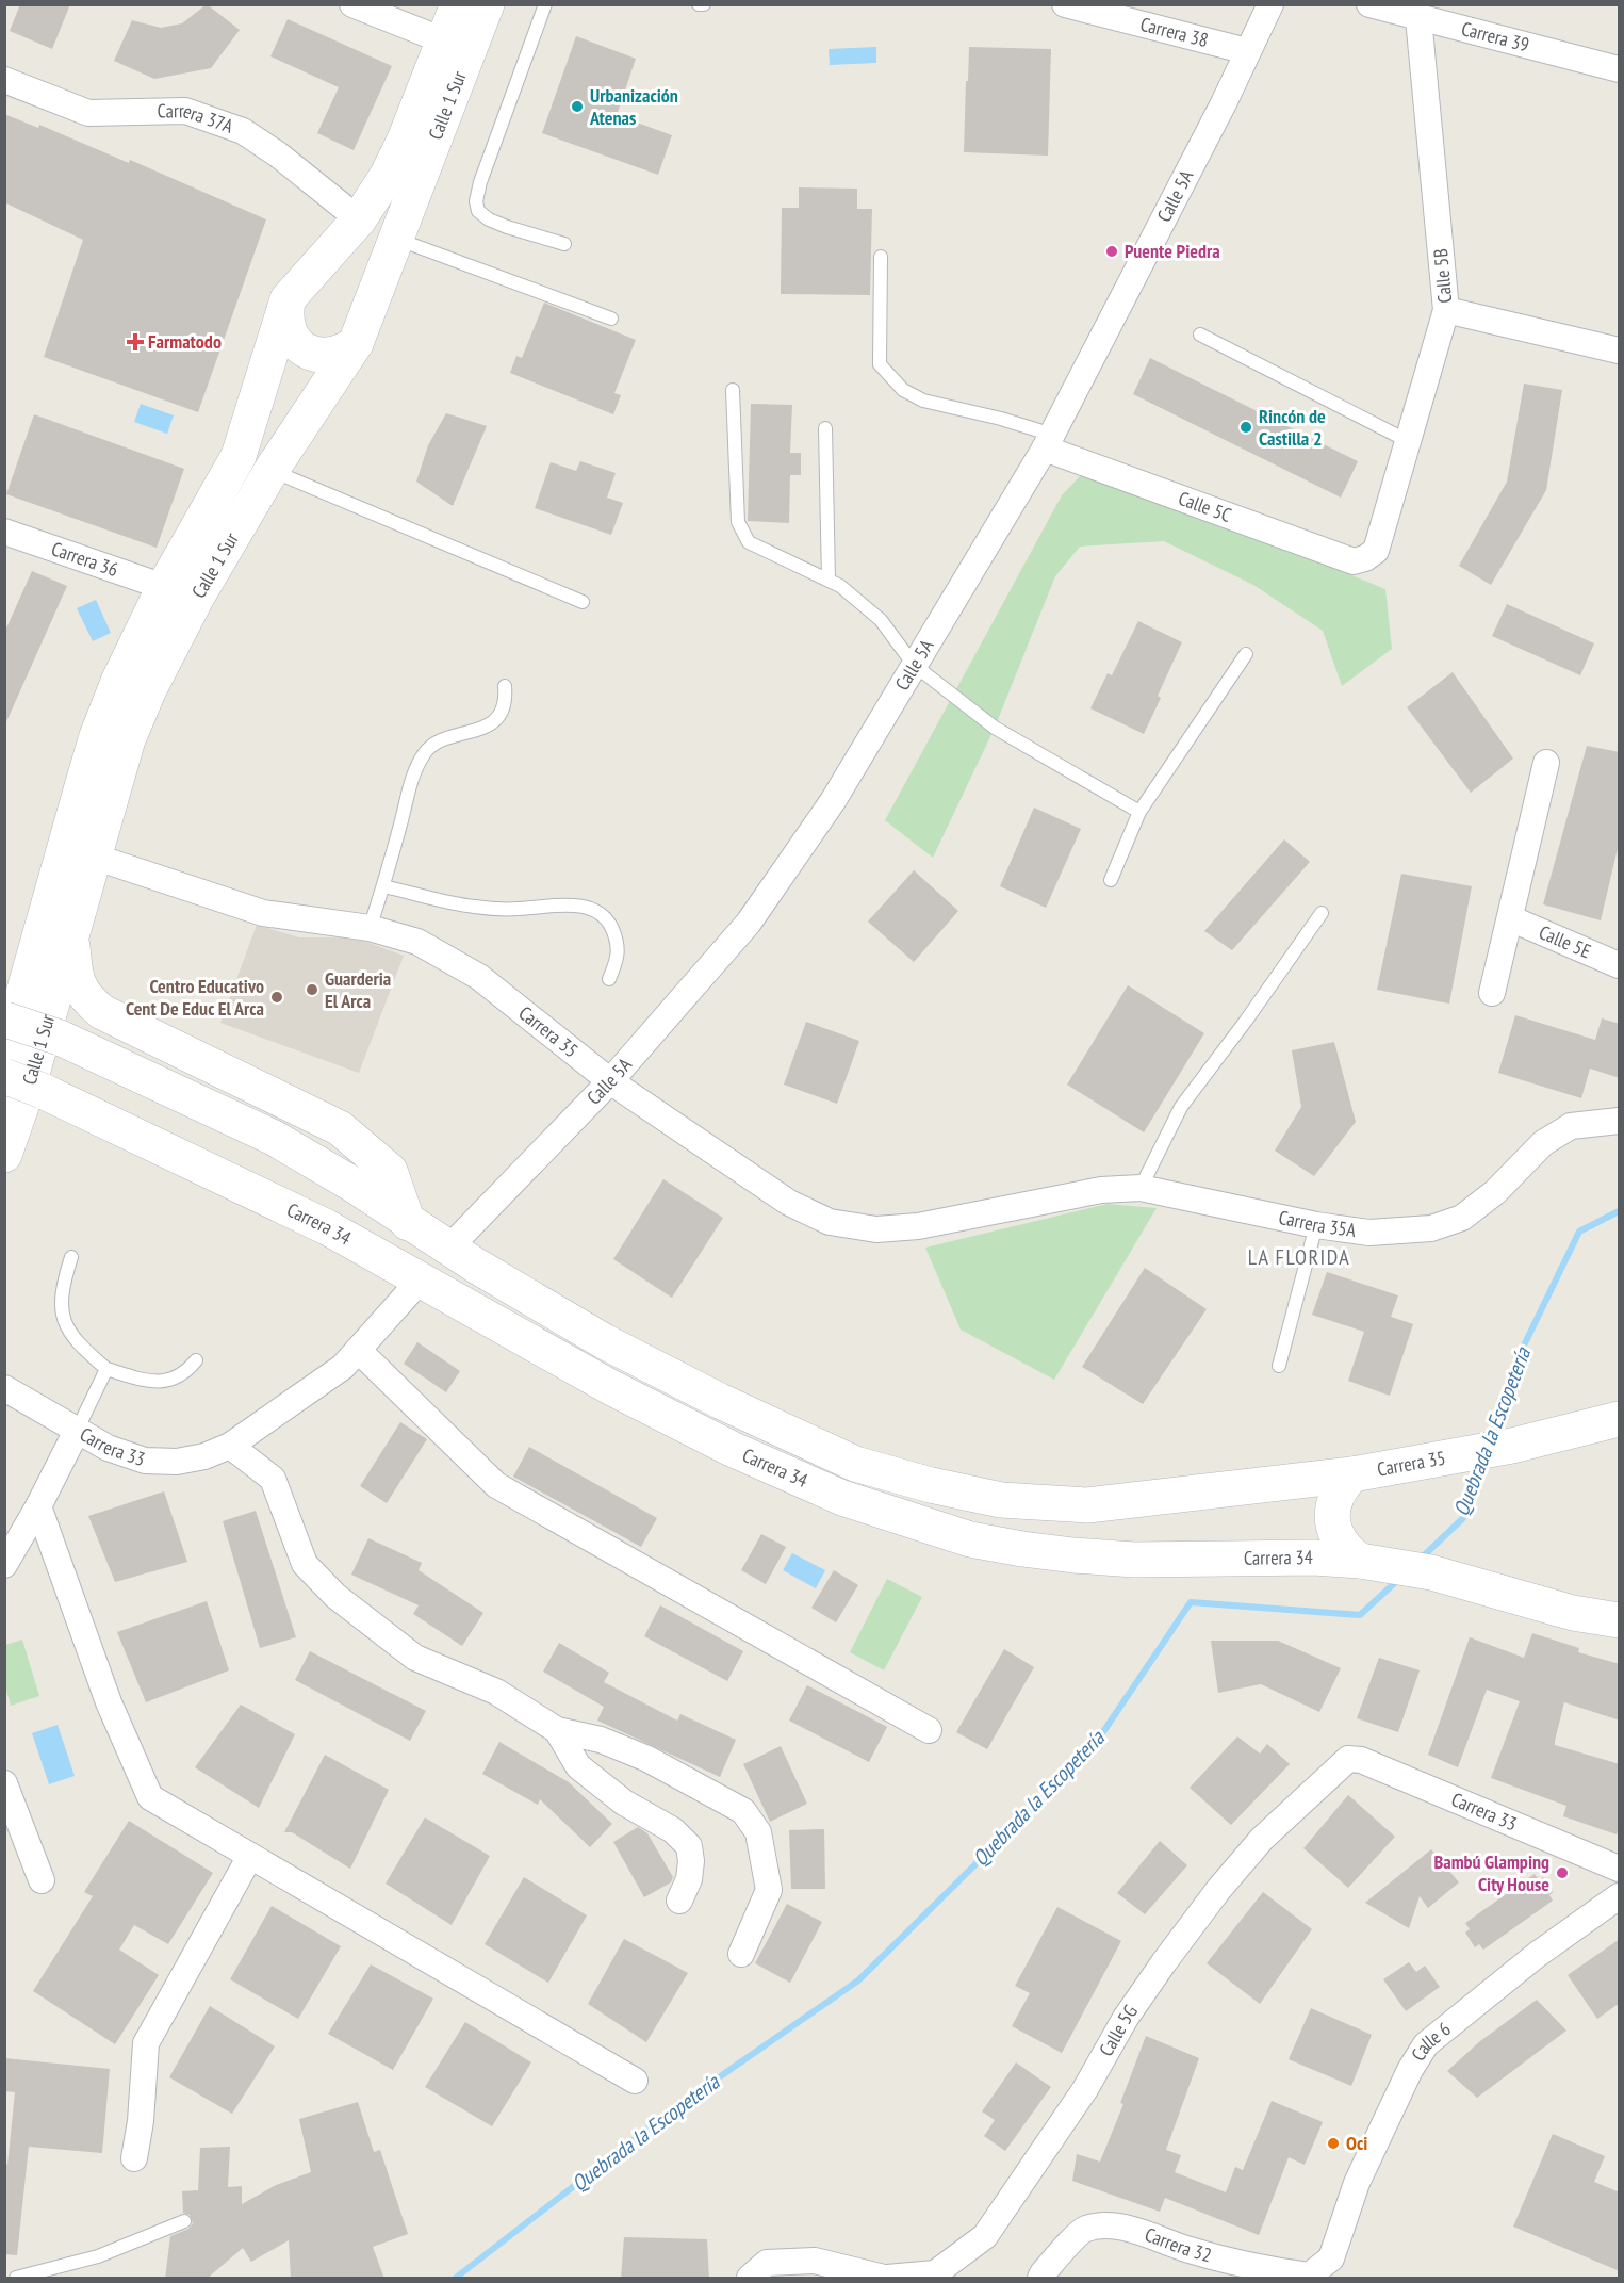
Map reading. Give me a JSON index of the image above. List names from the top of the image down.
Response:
{
  "streets": {
    "street": [
      "Carrera 38",
      "Carrera 39",
      "Calle 1 Sur",
      "Carrera 37A",
      "Calle 5A",
      "Calle 5B",
      "Calle 5C",
      "Carrera 36",
      "Calle 5E",
      "Carrera 35",
      "Carrera 35A",
      "Carrera 34",
      "Carrera 33",
      "Calle 5G",
      "Calle 6",
      "Carrera 32"
    ]
  },
  "crossings": [
    ["Carrera 38", "Calle 5A"],
    ["Carrera 39", "Calle 5B"],
    ["Calle 1 Sur", "Carrera 37A"],
    ["Calle 1 Sur", "Carrera 36"],
    ["Calle 1 Sur", "Carrera 35"],
    ["Calle 5A", "Calle 5C"],
    ["Calle 5A", "Carrera 35"],
    ["Calle 5A", "Carrera 34"],
    ["Calle 5B", "Calle 5C"],
    ["Carrera 35", "Carrera 35A"],
    ["Carrera 35", "Carrera 34"],
    ["Carrera 33", "Calle 5G"],
    ["Calle 6", "Carrera 32"]
  ],
  "districts": ["LA FLORIDA"],
  "water": ["Quebrada la Escopetería"],
  "places": {
    "other": [
      "Urbanización Atenas",
      "Puente Piedra",
      "Rincón de Castilla 2",
      "Guarderia El Arca",
      "Centro Educativo Cent De Educ El Arca",
      "Bambú Glamping City House",
      "Oci"
    ],
    "health": ["Farmatodo"]
  }
}
